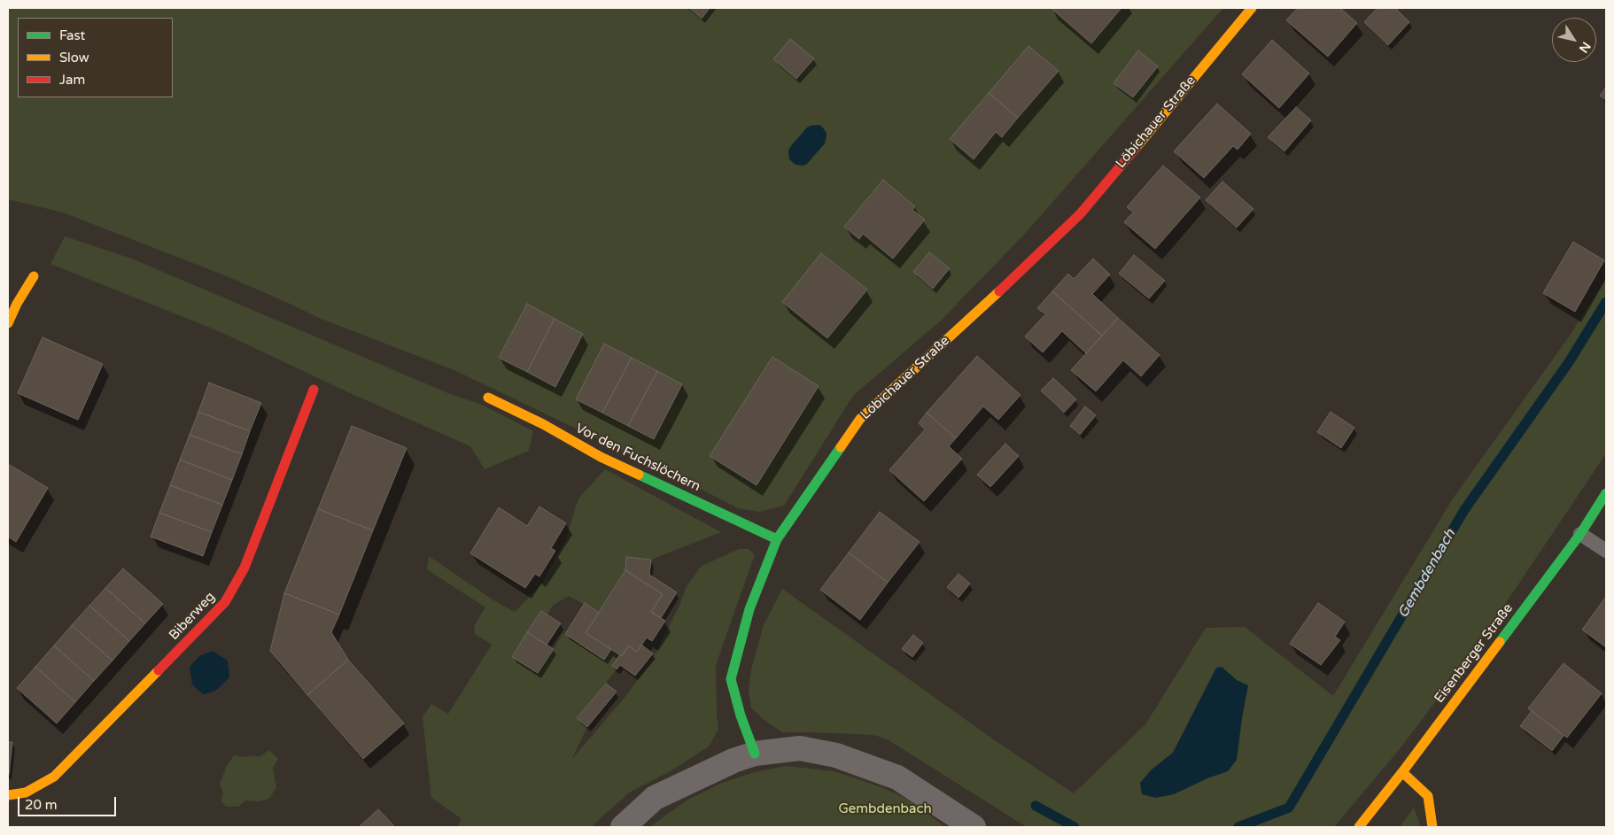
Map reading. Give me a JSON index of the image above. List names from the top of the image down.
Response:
{
  "streets": {
    "street": [
      "Löbichauer Straße",
      "Vor den Fuchslöchern",
      "Biberweg",
      "Eisenberger Straße"
    ]
  },
  "crossings": [
    ["Löbichauer Straße", "Vor den Fuchslöchern"]
  ],
  "water": ["Gembdenbach"],
  "parks": ["Gembdenbach"],
  "legend": ["Fast", "Slow", "Jam"],
  "scale_bar": "20 m",
  "north": "bottom right"
}
